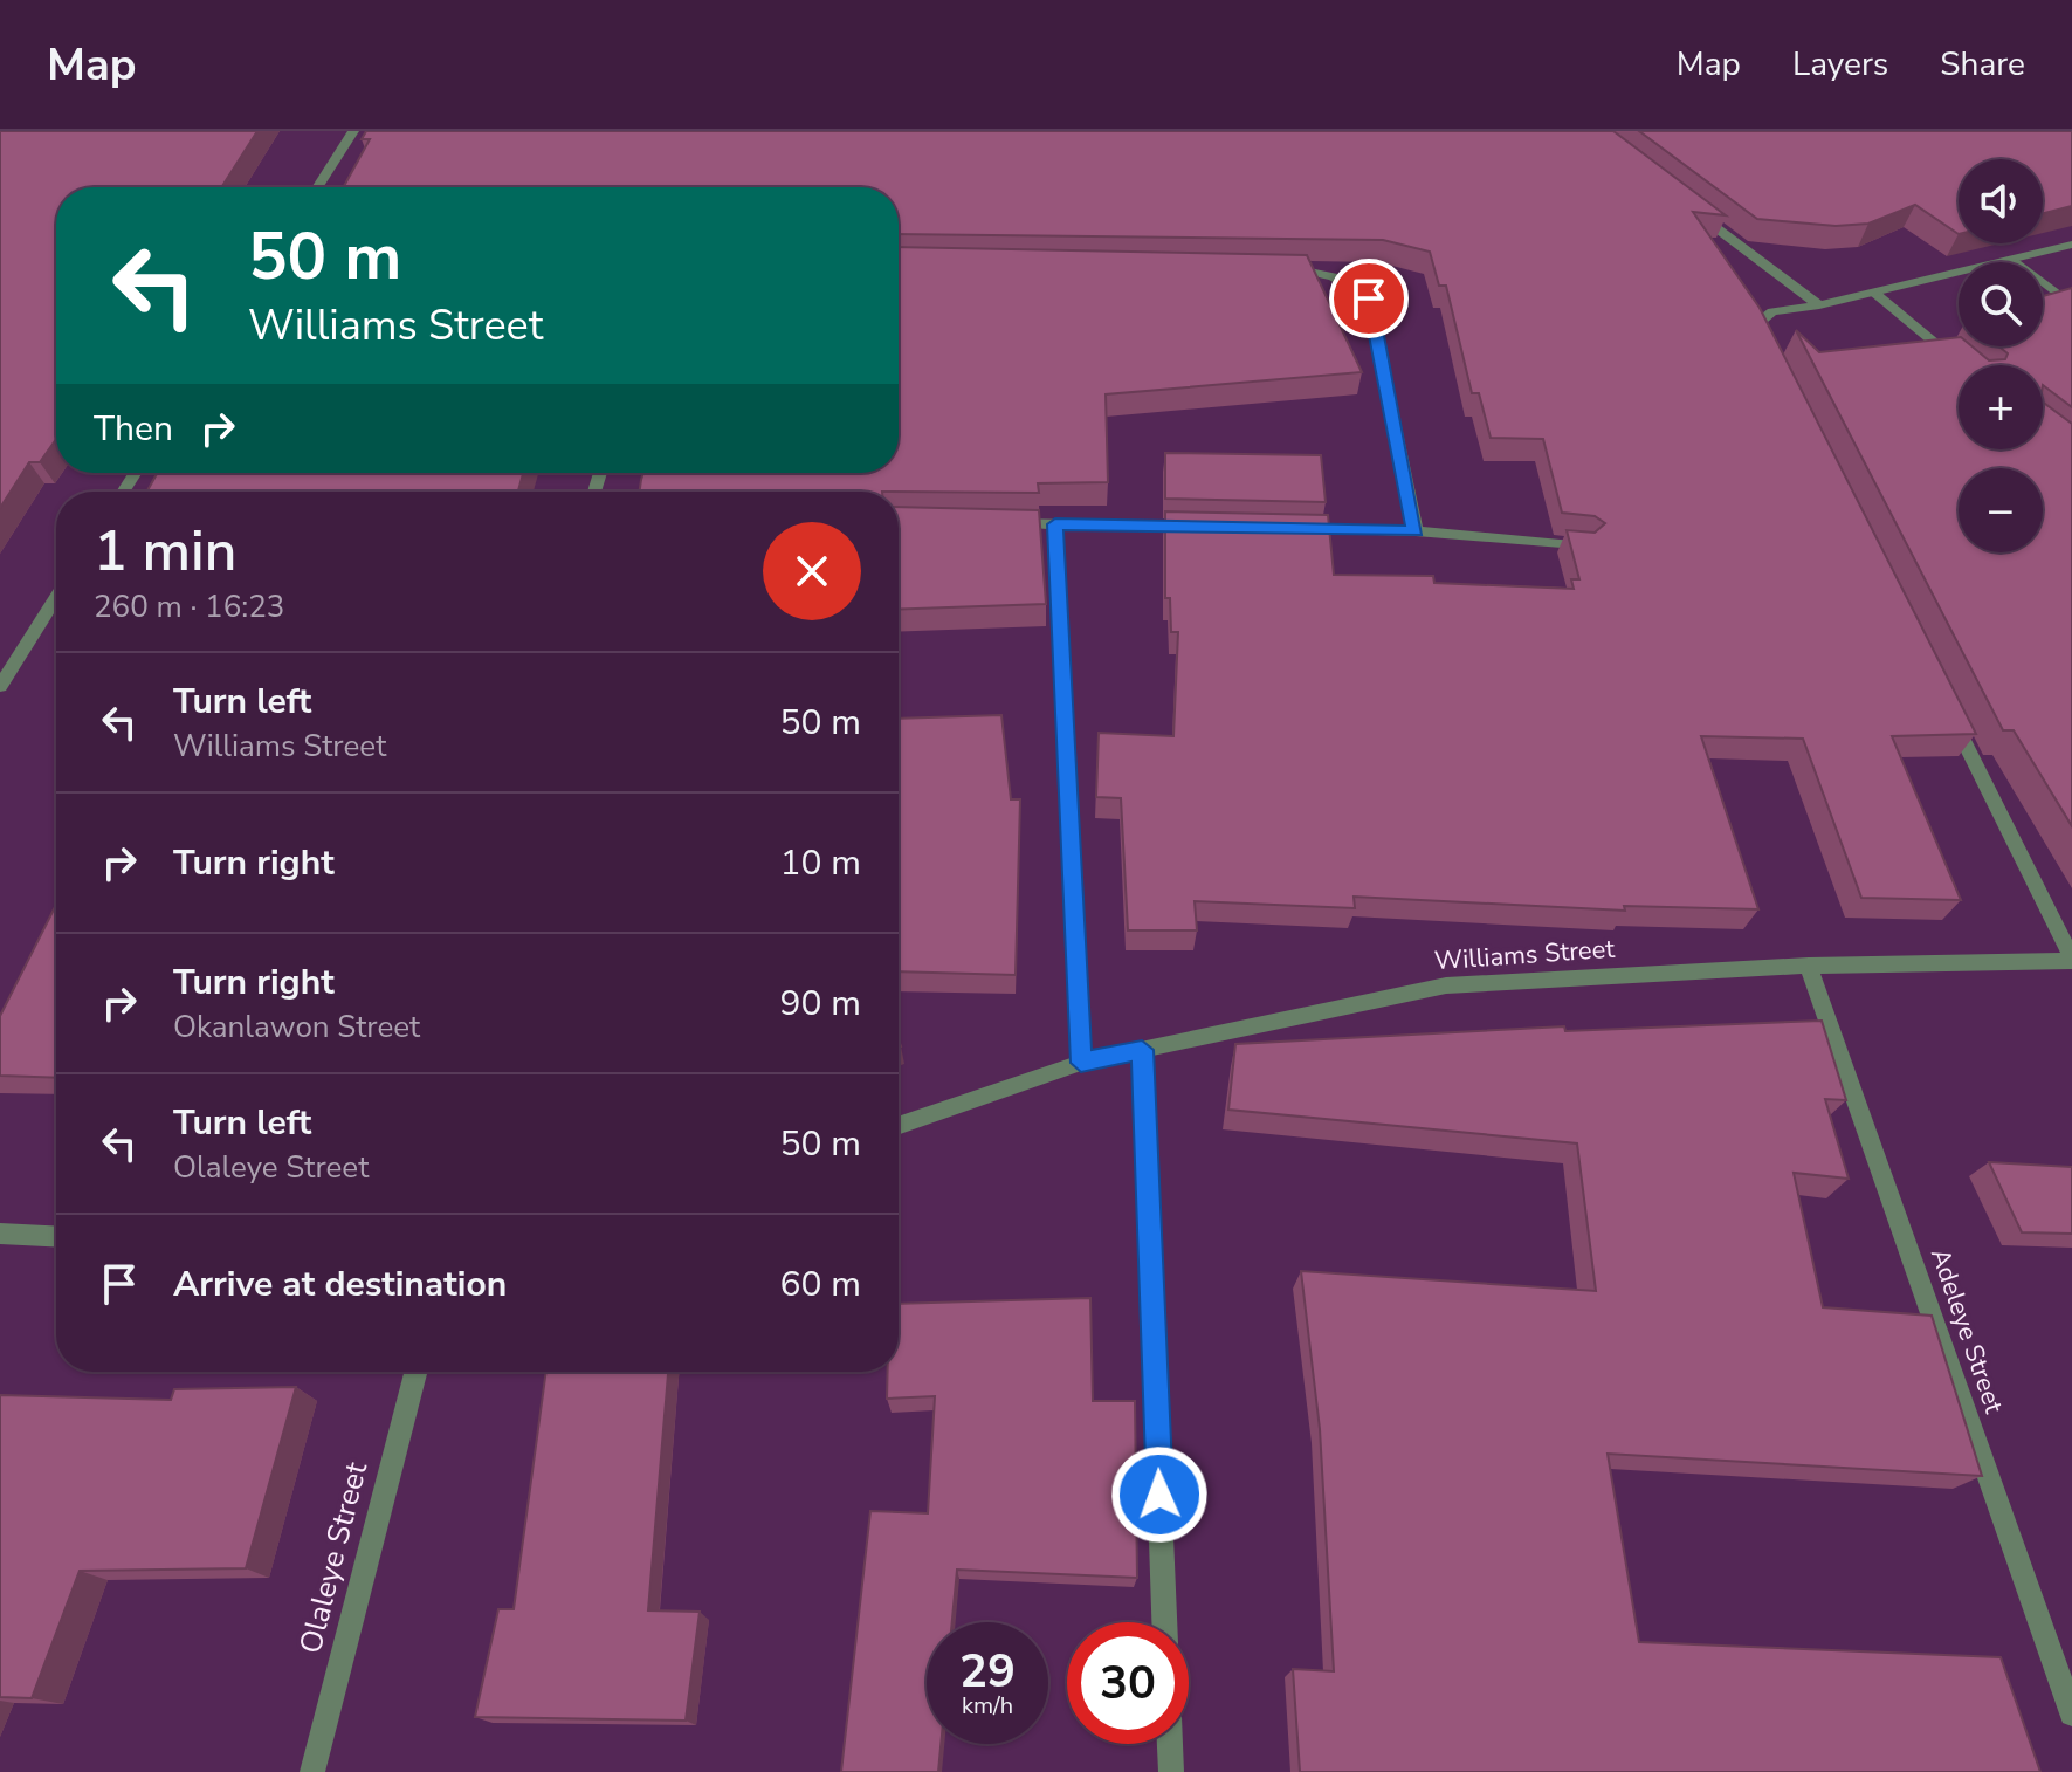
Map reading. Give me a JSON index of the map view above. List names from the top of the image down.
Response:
{
  "streets": {
    "street": ["Williams Street", "Adeleye Street", "Olaleye Street"]
  },
  "crossings": [
    ["Williams Street", "Adeleye Street"]
  ],
  "page": {
    "header": "Map",
    "nav": ["Map", "Layers", "Share"],
    "map_buttons": ["+", "−"],
    "turn": ["50 m", "Williams Street"],
    "then": "Then",
    "heading": ["1 min", "260 m · 16:23"],
    "list": [
      {
        "name": "Turn left",
        "note": "Williams Street",
        "value": "50 m"
      },
      {
        "name": "Turn right",
        "value": "10 m"
      },
      {
        "name": "Turn right",
        "note": "Okanlawon Street",
        "value": "90 m"
      },
      {
        "name": "Turn left",
        "note": "Olaleye Street",
        "value": "50 m"
      },
      {
        "name": "Arrive at destination",
        "value": "60 m"
      }
    ],
    "speed": "29 km/h",
    "limit": "30"
  }
}
